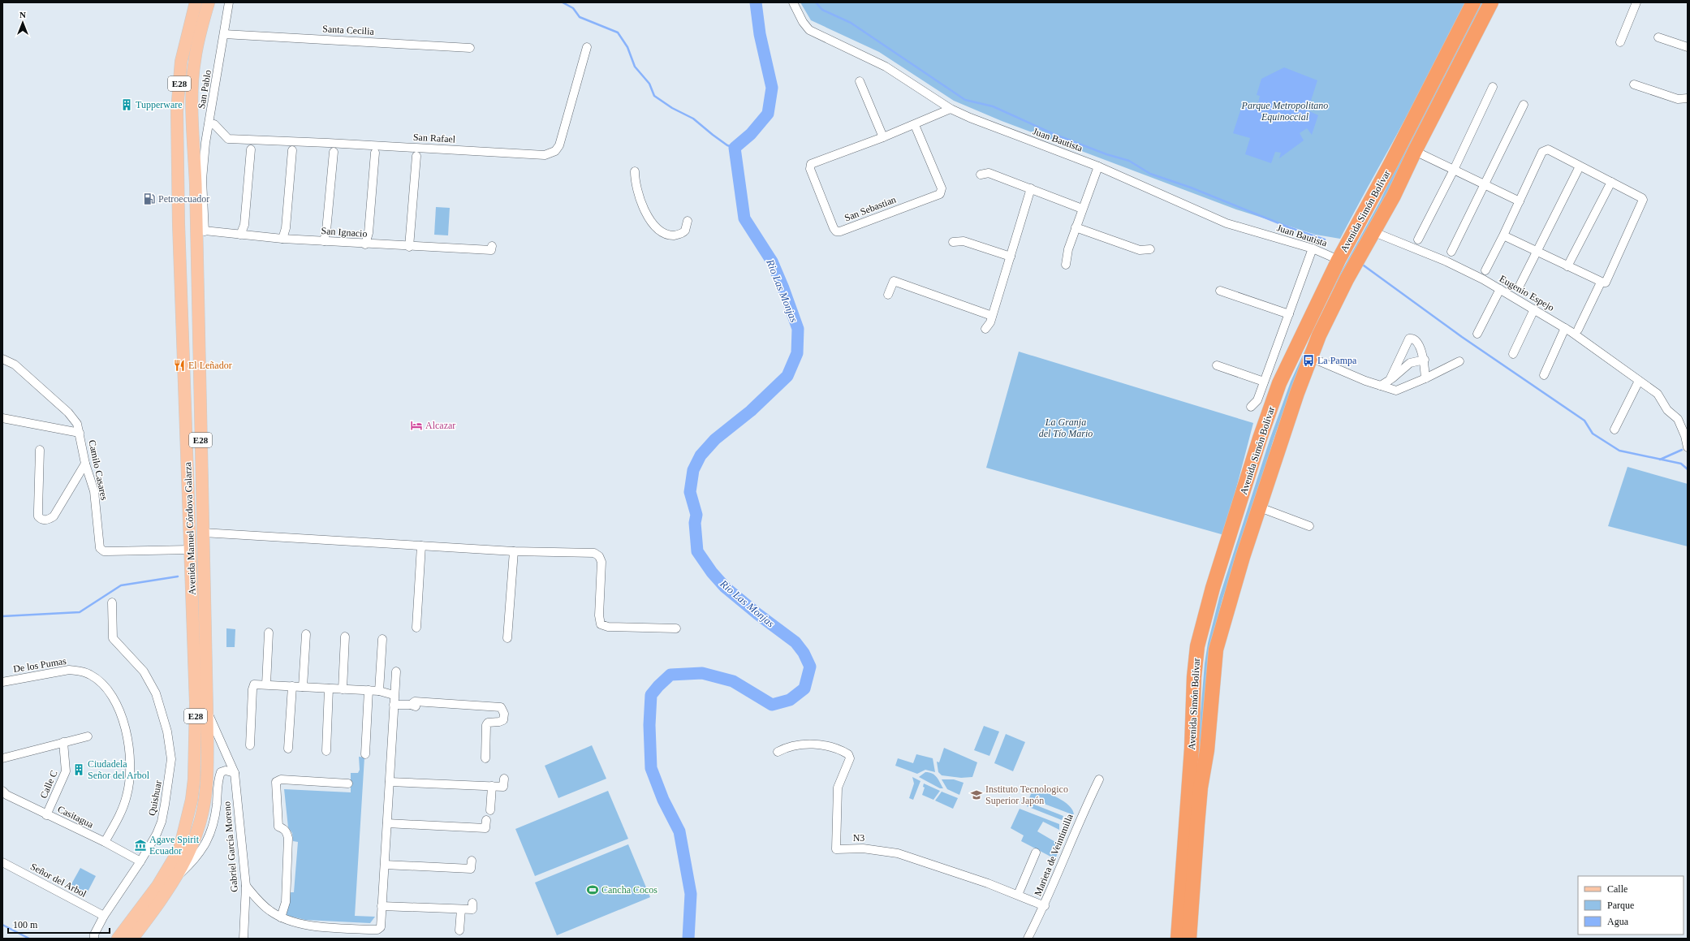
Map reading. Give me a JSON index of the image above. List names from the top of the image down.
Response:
{
  "streets": {
    "highway": ["Avenida Simón Bolívar"],
    "main road": ["E28", "Avenida Manuel Córdova Galarza"],
    "street": [
      "Santa Cecilia",
      "San Pablo",
      "San Rafael",
      "Juan Bautista",
      "San Sebastian",
      "San Ignacio",
      "Eugenio Espejo",
      "Camilo Casares",
      "De los Pumas",
      "Calle C",
      "Quishuar",
      "Casitagua",
      "N3",
      "Gabriel García Moreno",
      "Marieta de Veintimilla",
      "Señor del Arbol"
    ]
  },
  "crossings": [
    ["Santa Cecilia", "San Pablo"],
    ["San Pablo", "San Rafael"],
    ["San Pablo", "Avenida Manuel Córdova Galarza"],
    ["Juan Bautista", "San Sebastian"],
    ["Juan Bautista", "Avenida Simón Bolívar"],
    ["Avenida Simón Bolívar", "Eugenio Espejo"],
    ["San Ignacio", "Avenida Manuel Córdova Galarza"],
    ["Camilo Casares", "Avenida Manuel Córdova Galarza"],
    ["Avenida Manuel Córdova Galarza", "Gabriel García Moreno"],
    ["De los Pumas", "Casitagua"],
    ["Calle C", "Casitagua"],
    ["Quishuar", "Casitagua"],
    ["Quishuar", "Señor del Arbol"],
    ["N3", "Marieta de Veintimilla"]
  ],
  "water": ["Rio Las Monjas"],
  "parks": ["Parque Metropolitano Equinoccial", "La Granja del Tío Mario"],
  "places": {
    "building": ["Tupperware", "Ciudadela Señor del Arbol"],
    "fuel station": ["Petroecuador"],
    "bus stop": ["La Pampa"],
    "restaurant": ["El Leñador"],
    "hotel": ["Alcazar"],
    "school or university": ["Instituto Tecnologico Superior Japón"],
    "museum": ["Agave Spirit Ecuador"],
    "sports": ["Cancha Cocos"]
  },
  "legend": ["Calle", "Parque", "Agua"],
  "scale_bar": "100 m",
  "north": "top"
}
